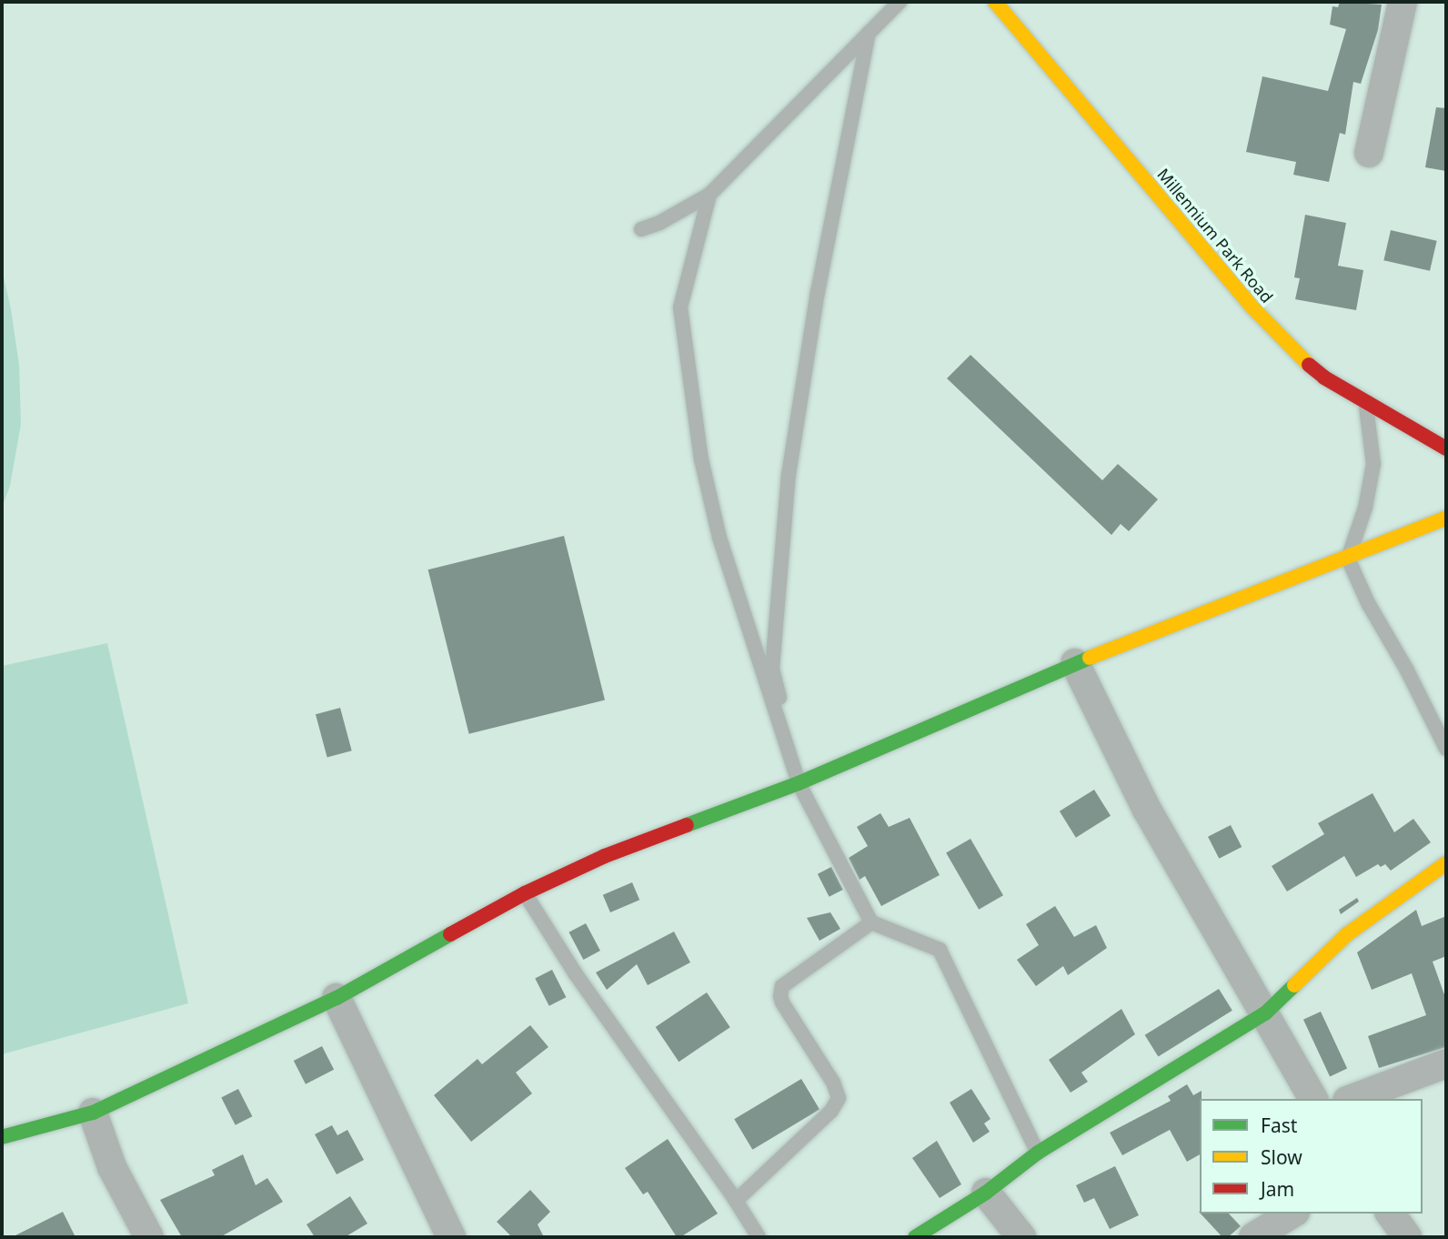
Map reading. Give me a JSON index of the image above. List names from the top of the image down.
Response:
{
  "streets": {
    "street": ["Millennium Park Road"]
  },
  "legend": ["Fast", "Slow", "Jam"]
}
